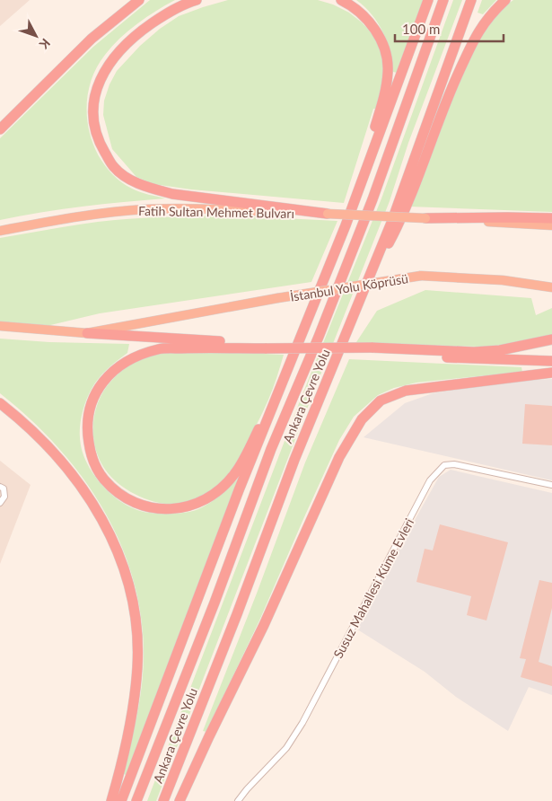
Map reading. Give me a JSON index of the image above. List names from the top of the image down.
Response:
{
  "streets": {
    "highway": ["Fatih Sultan Mehmet Bulvarı", "İstanbul Yolu Köprüsü", "Ankara Çevre Yolu"],
    "street": ["Susuz Mahallesi Küme Evleri"]
  },
  "scale_bar": "100 m",
  "north": "bottom right"
}
